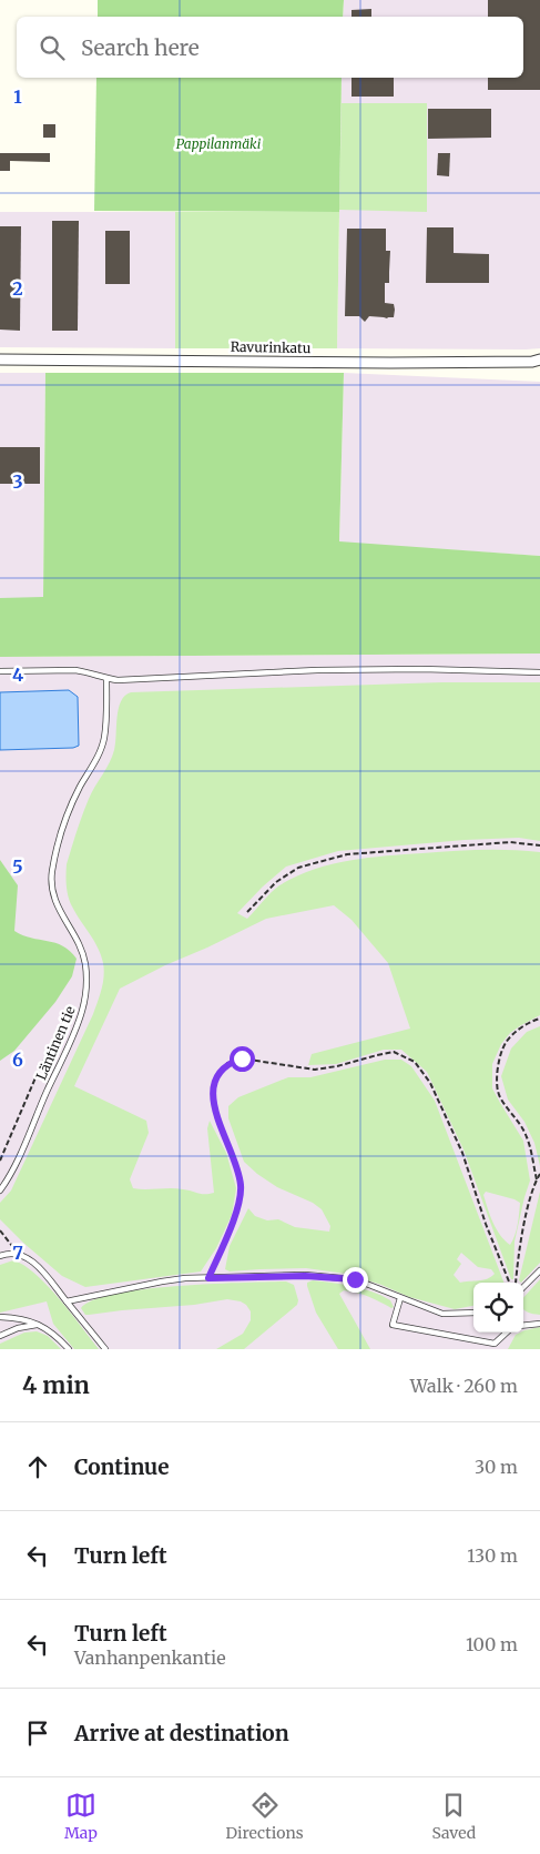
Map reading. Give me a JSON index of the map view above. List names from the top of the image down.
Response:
{
  "streets": {
    "street": ["Ravurinkatu"],
    "lane": ["Läntinen tie"]
  },
  "parks": ["Pappilanmäki"],
  "page": {
    "search": "Search here",
    "heading": ["4 min", "Walk · 260 m"],
    "list": [
      ["Continue", "30 m"],
      ["Turn left", "130 m"],
      ["Turn left", "Vanhanpenkantie", "100 m"],
      "Arrive at destination"
    ],
    "nav": ["Map", "Directions", "Saved"]
  },
  "grid": {
    "rows": [
      "1",
      "2",
      "3",
      "4",
      "5",
      "6",
      "7"
    ]
  }
}
